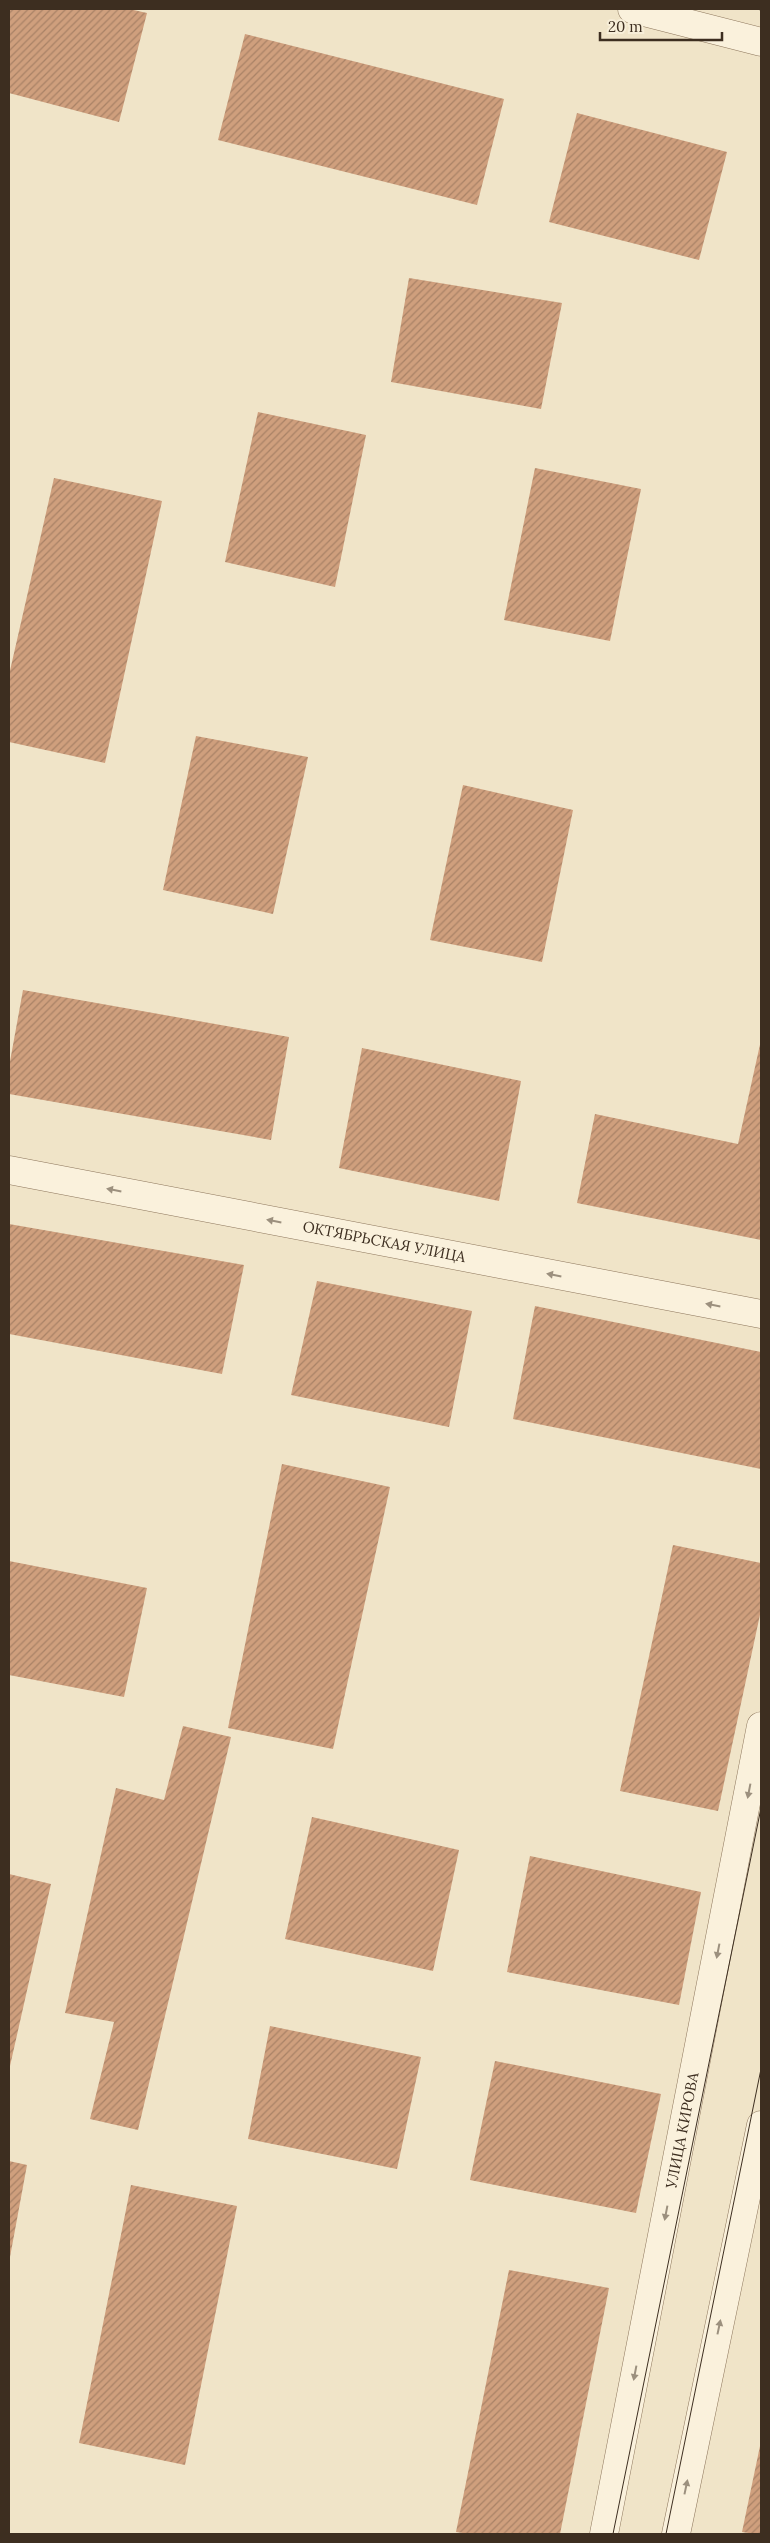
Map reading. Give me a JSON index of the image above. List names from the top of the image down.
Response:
{
  "streets": {
    "street": ["ОКТЯБРЬСКАЯ УЛИЦА", "УЛИЦА КИРОВА"]
  },
  "one_way": ["ОКТЯБРЬСКАЯ УЛИЦА"],
  "scale_bar": "20 m"
}
